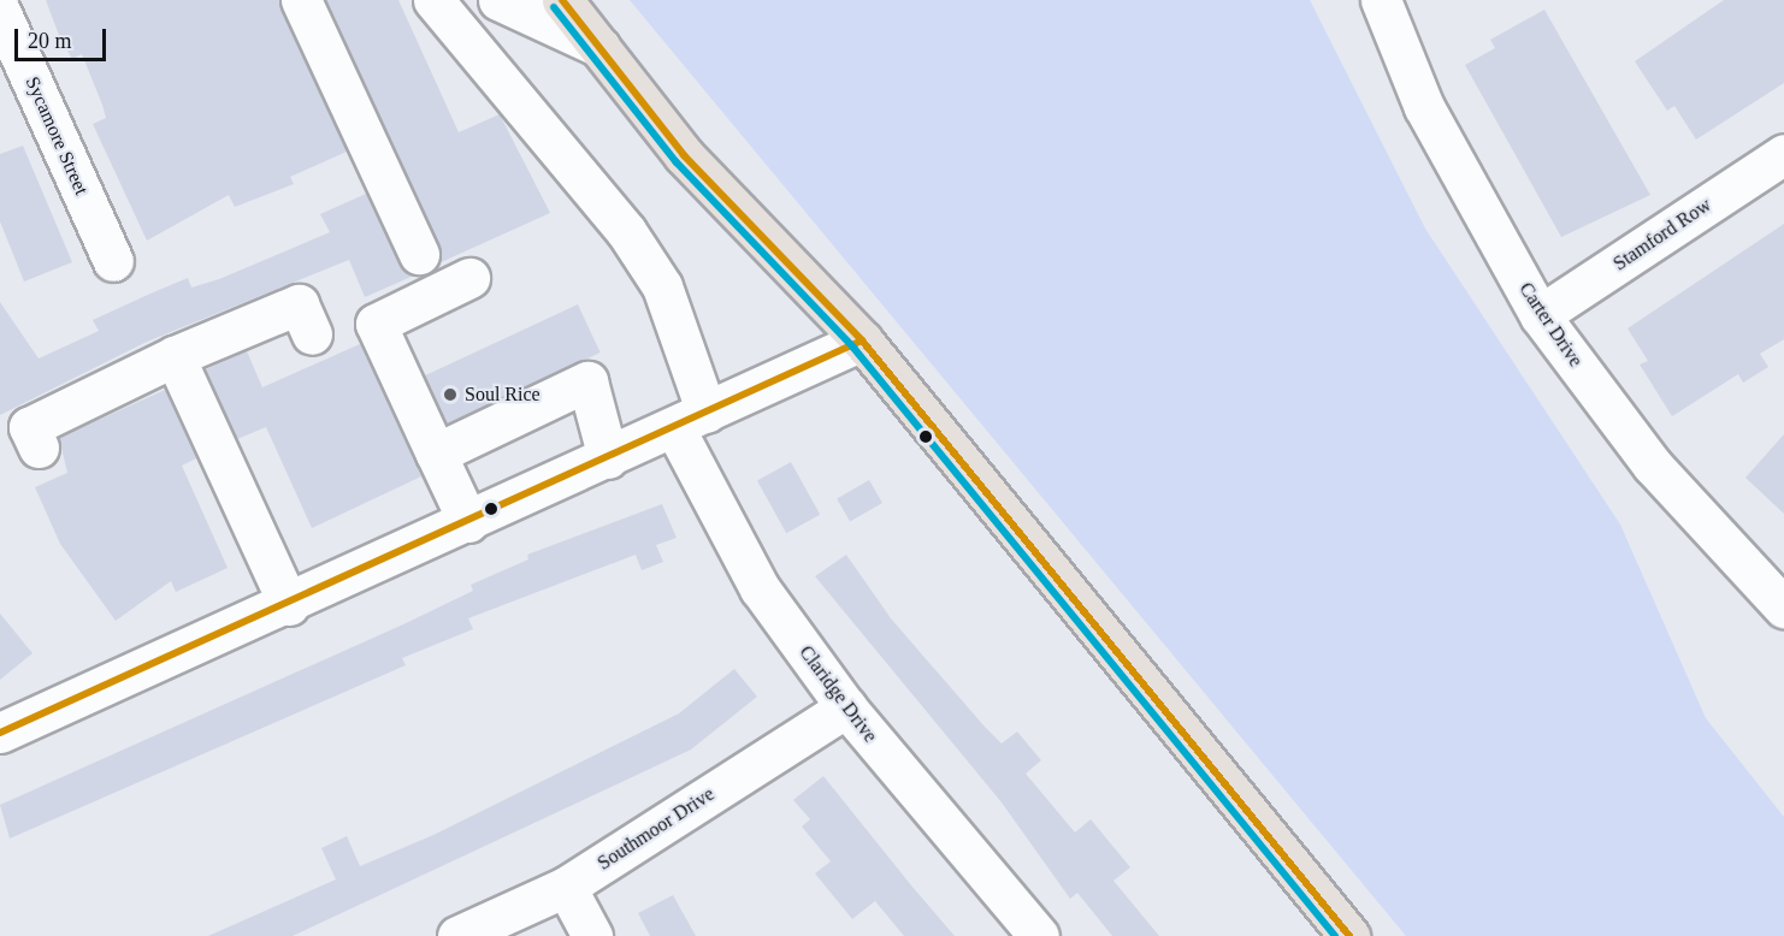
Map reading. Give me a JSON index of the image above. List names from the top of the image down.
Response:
{
  "streets": {
    "street": [
      "Sycamore Street",
      "Stamford Row",
      "Carter Drive",
      "Claridge Drive",
      "Southmoor Drive"
    ]
  },
  "crossings": [
    ["Stamford Row", "Carter Drive"],
    ["Claridge Drive", "Southmoor Drive"]
  ],
  "places": ["Soul Rice"],
  "scale_bar": "20 m"
}
